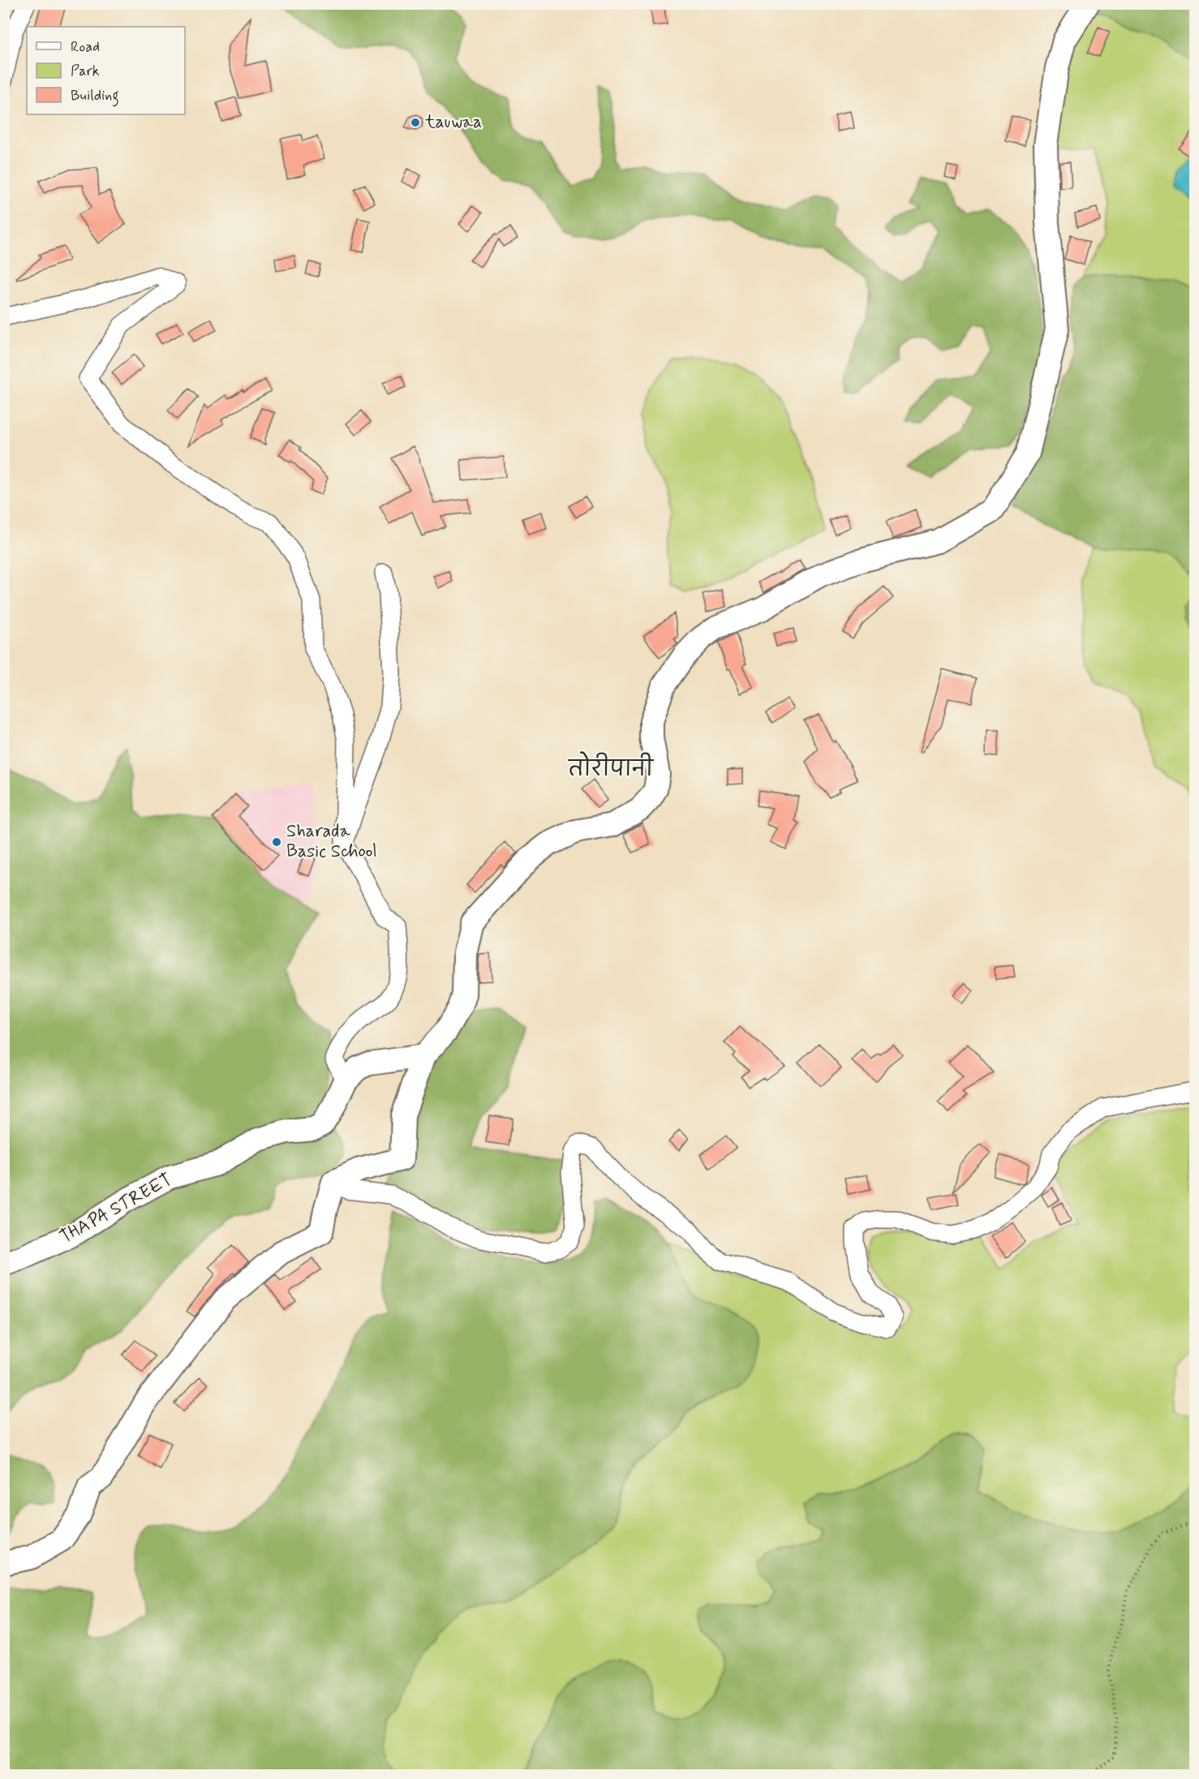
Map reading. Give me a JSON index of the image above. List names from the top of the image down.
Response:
{
  "streets": {
    "street": ["THAPA STREET"]
  },
  "districts": ["तोरीपानी"],
  "places": ["tauwaa", "Sharada Basic School"],
  "legend": ["Road", "Park", "Building"]
}
